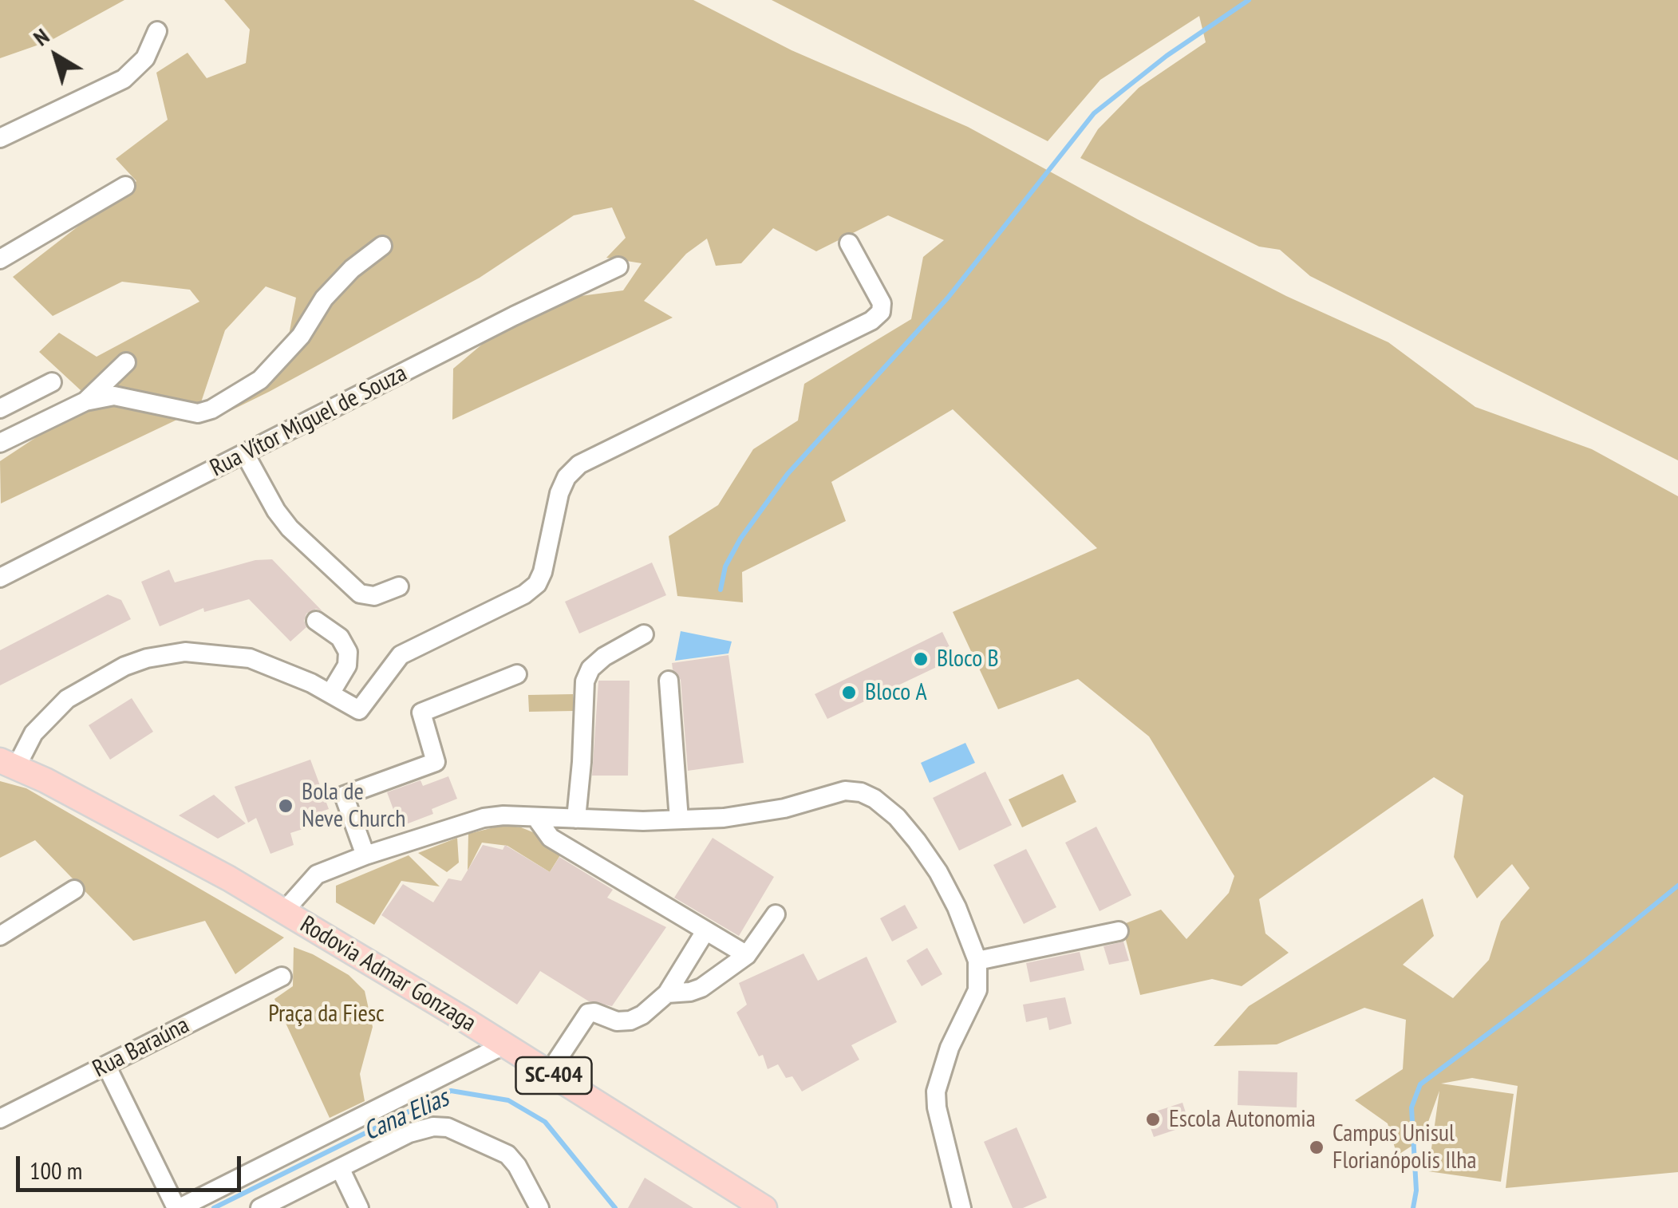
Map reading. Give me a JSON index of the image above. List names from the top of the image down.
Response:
{
  "streets": {
    "main road": ["Rodovia Admar Gonzaga", "SC-404"],
    "street": ["Rua Vítor Miguel de Souza", "Rua Baraúna"]
  },
  "water": ["Cana Elias"],
  "parks": ["Praça da Fiesc"],
  "places": [
    "Bloco B",
    "Bloco A",
    "Bola de Neve Church",
    "Escola Autonomia",
    "Campus Unisul Florianópolis Ilha"
  ],
  "scale_bar": "100 m",
  "north": "top left"
}
